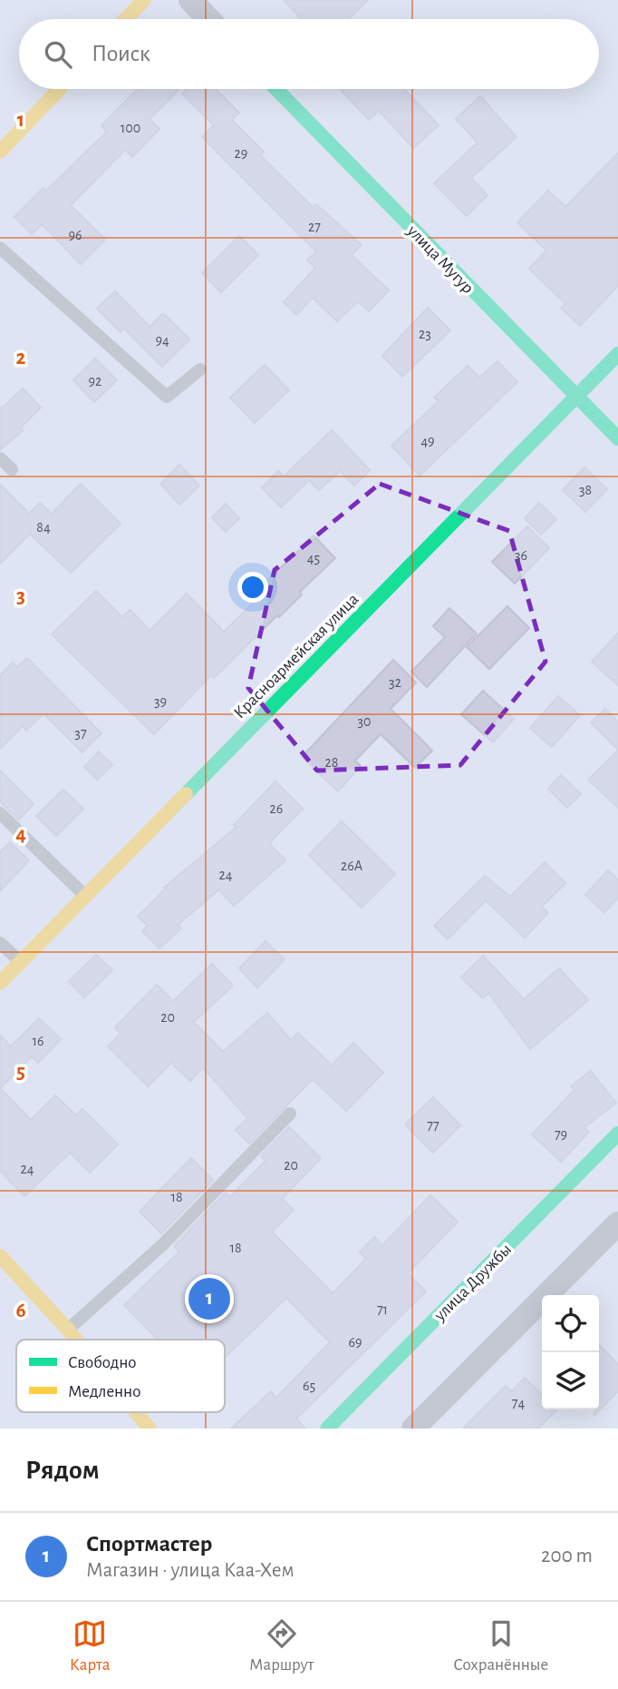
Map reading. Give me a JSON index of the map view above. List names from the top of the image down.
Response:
{
  "streets": {
    "street": ["улица Мугур", "Красноармейская улица", "улица Дружбы"]
  },
  "crossings": [
    ["улица Мугур", "Красноармейская улица"]
  ],
  "house_numbers": [
    "100",
    "29",
    "27",
    "96",
    "23",
    "94",
    "92",
    "49",
    "38",
    "84",
    "36",
    "45",
    "32",
    "39",
    "30",
    "37",
    "28",
    "26",
    "26А",
    "24",
    "20",
    "16",
    "77",
    "79",
    "20",
    "24",
    "18",
    "18",
    "71",
    "69",
    "65",
    "74"
  ],
  "legend": ["Свободно", "Медленно"],
  "page": {
    "search": "Поиск",
    "pins": "1",
    "heading": "Рядом",
    "list": [
      {
        "mark": "1",
        "name": "Спортмастер",
        "note": "Магазин · улица Каа-Хем",
        "value": "200 m"
      }
    ],
    "nav": ["Карта", "Маршрут", "Сохранённые"]
  },
  "grid": {
    "rows": [
      "1",
      "2",
      "3",
      "4",
      "5",
      "6"
    ]
  }
}
